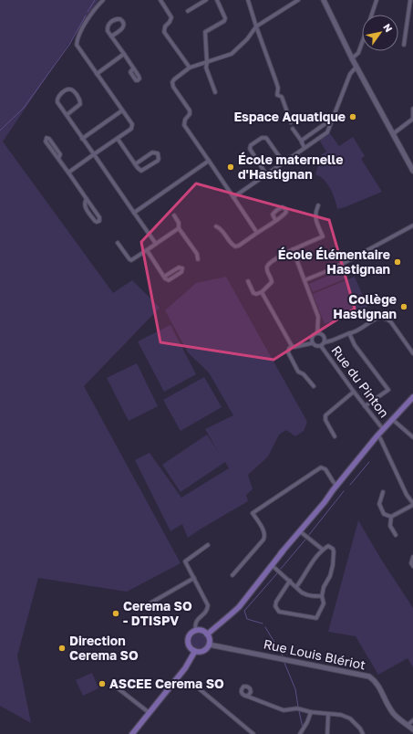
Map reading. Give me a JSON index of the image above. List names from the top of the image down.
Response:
{
  "streets": {
    "street": ["Rue du Pinton", "Rue Louis Blériot"]
  },
  "places": [
    "Espace Aquatique",
    "École maternelle d'Hastignan",
    "École Élémentaire Hastignan",
    "Collège Hastignan",
    "Cerema SO - DTISPV",
    "Direction Cerema SO",
    "ASCEE Cerema SO"
  ],
  "north": "top right"
}
